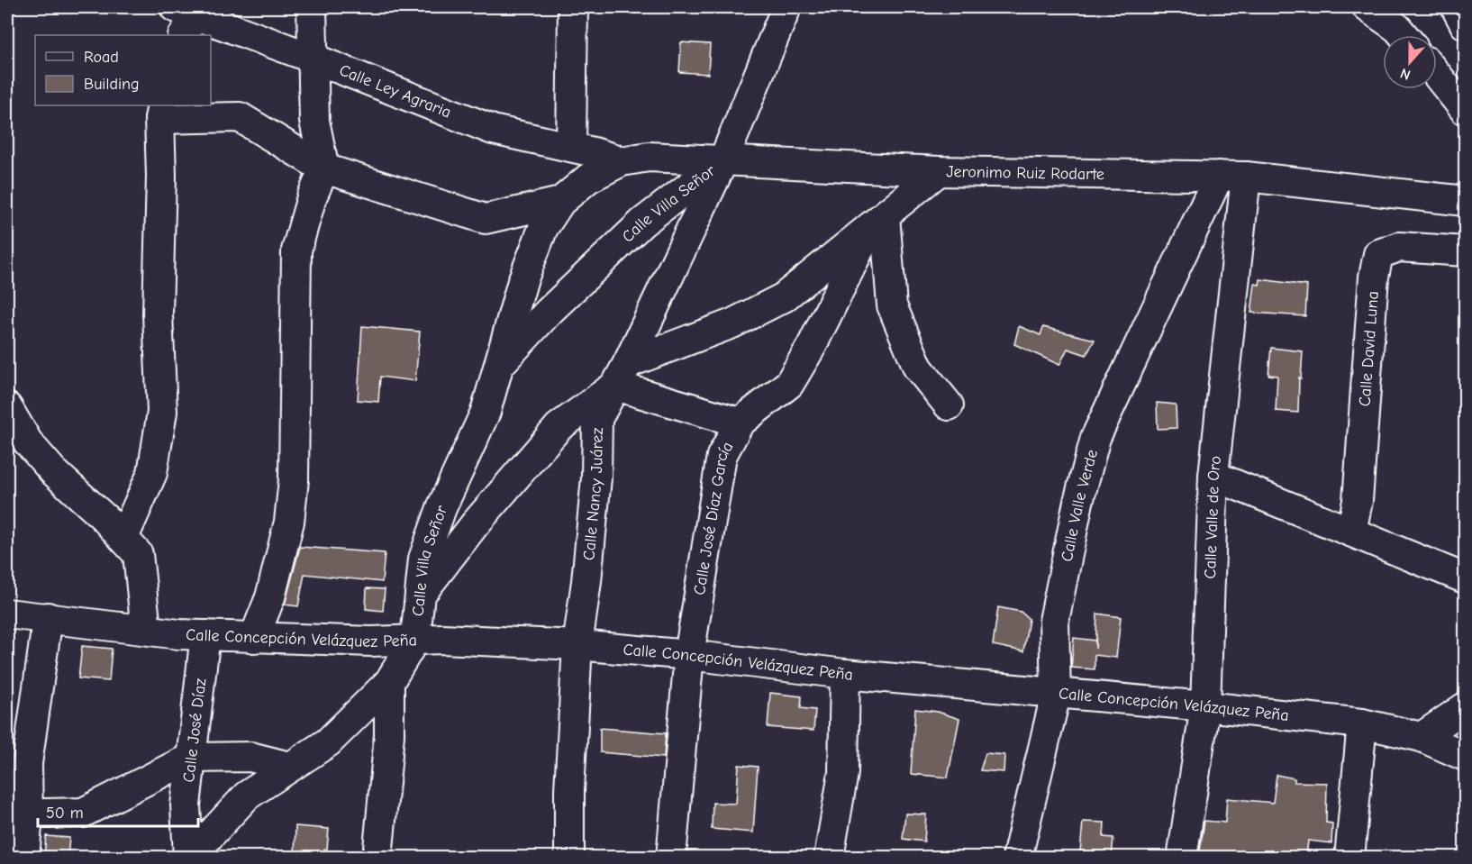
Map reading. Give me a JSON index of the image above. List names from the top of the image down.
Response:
{
  "streets": {
    "street": [
      "Calle Ley Agraria",
      "Jeronimo Ruiz Rodarte",
      "Calle Villa Señor",
      "Calle David Luna",
      "Calle Nancy Juárez",
      "Calle Valle Verde",
      "Calle Valle de Oro",
      "Calle José Díaz García",
      "Calle Concepción Velázquez Peña",
      "Calle José Díaz"
    ]
  },
  "crossings": [
    ["Calle Ley Agraria", "Jeronimo Ruiz Rodarte"],
    ["Jeronimo Ruiz Rodarte", "Calle Villa Señor"],
    ["Jeronimo Ruiz Rodarte", "Calle Nancy Juárez"],
    ["Jeronimo Ruiz Rodarte", "Calle Valle Verde"],
    ["Jeronimo Ruiz Rodarte", "Calle Valle de Oro"],
    ["Calle Villa Señor", "Calle Nancy Juárez"],
    ["Calle Villa Señor", "Calle Concepción Velázquez Peña"],
    ["Calle Villa Señor", "Calle José Díaz"],
    ["Calle Nancy Juárez", "Calle Concepción Velázquez Peña"],
    ["Calle Valle Verde", "Calle Valle de Oro"],
    ["Calle Valle Verde", "Calle Concepción Velázquez Peña"],
    ["Calle Valle de Oro", "Calle Concepción Velázquez Peña"],
    ["Calle José Díaz García", "Calle Concepción Velázquez Peña"],
    ["Calle Concepción Velázquez Peña", "Calle José Díaz"]
  ],
  "legend": ["Road", "Building"],
  "scale_bar": "50 m",
  "north": "bottom"
}
